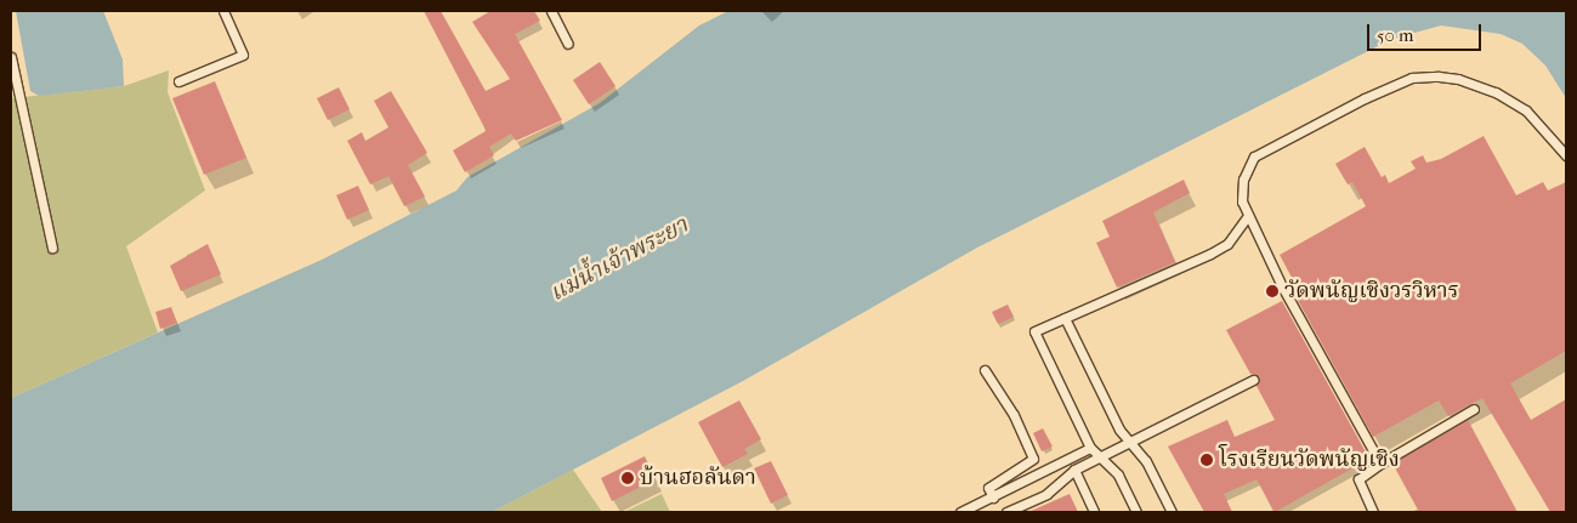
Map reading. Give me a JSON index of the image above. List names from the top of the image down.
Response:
{
  "water": ["แม่น้ำเจ้าพระยา"],
  "places": ["วัดพนัญเชิงวรวิหาร", "โรงเรียนวัดพนัญเชิง", "บ้านฮอลันดา"],
  "scale_bar": "50 m"
}
